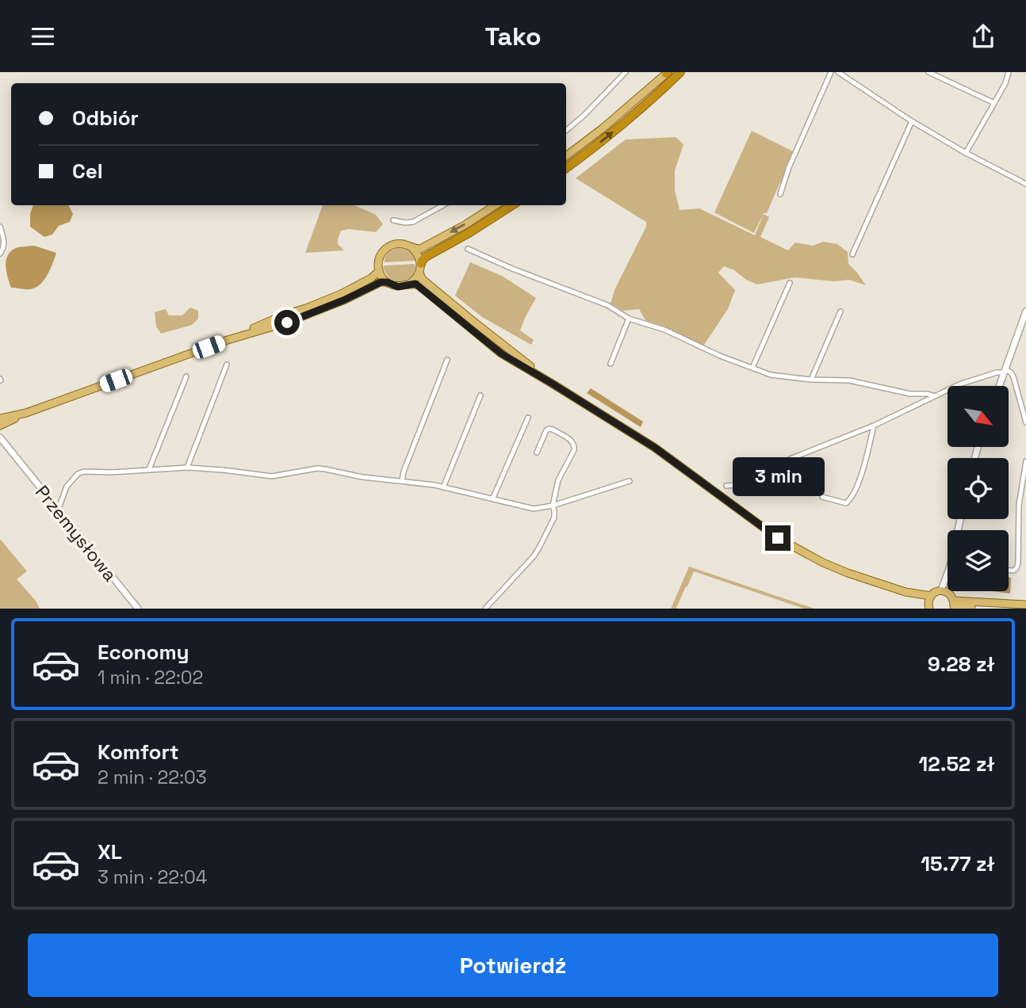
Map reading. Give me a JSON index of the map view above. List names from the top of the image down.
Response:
{
  "streets": {
    "street": ["Przemysłowa"]
  },
  "north": "bottom right",
  "page": {
    "header": "Tako",
    "banner": ["Odbiór", "Cel"],
    "bubble": "3 min",
    "list": [
      {
        "name": "Economy",
        "note": "1 min · 22:02",
        "value": "9.28 zł"
      },
      {
        "name": "Komfort",
        "note": "2 min · 22:03",
        "value": "12.52 zł"
      },
      {
        "name": "XL",
        "note": "3 min · 22:04",
        "value": "15.77 zł"
      }
    ],
    "buttons": "Potwierdź"
  }
}
